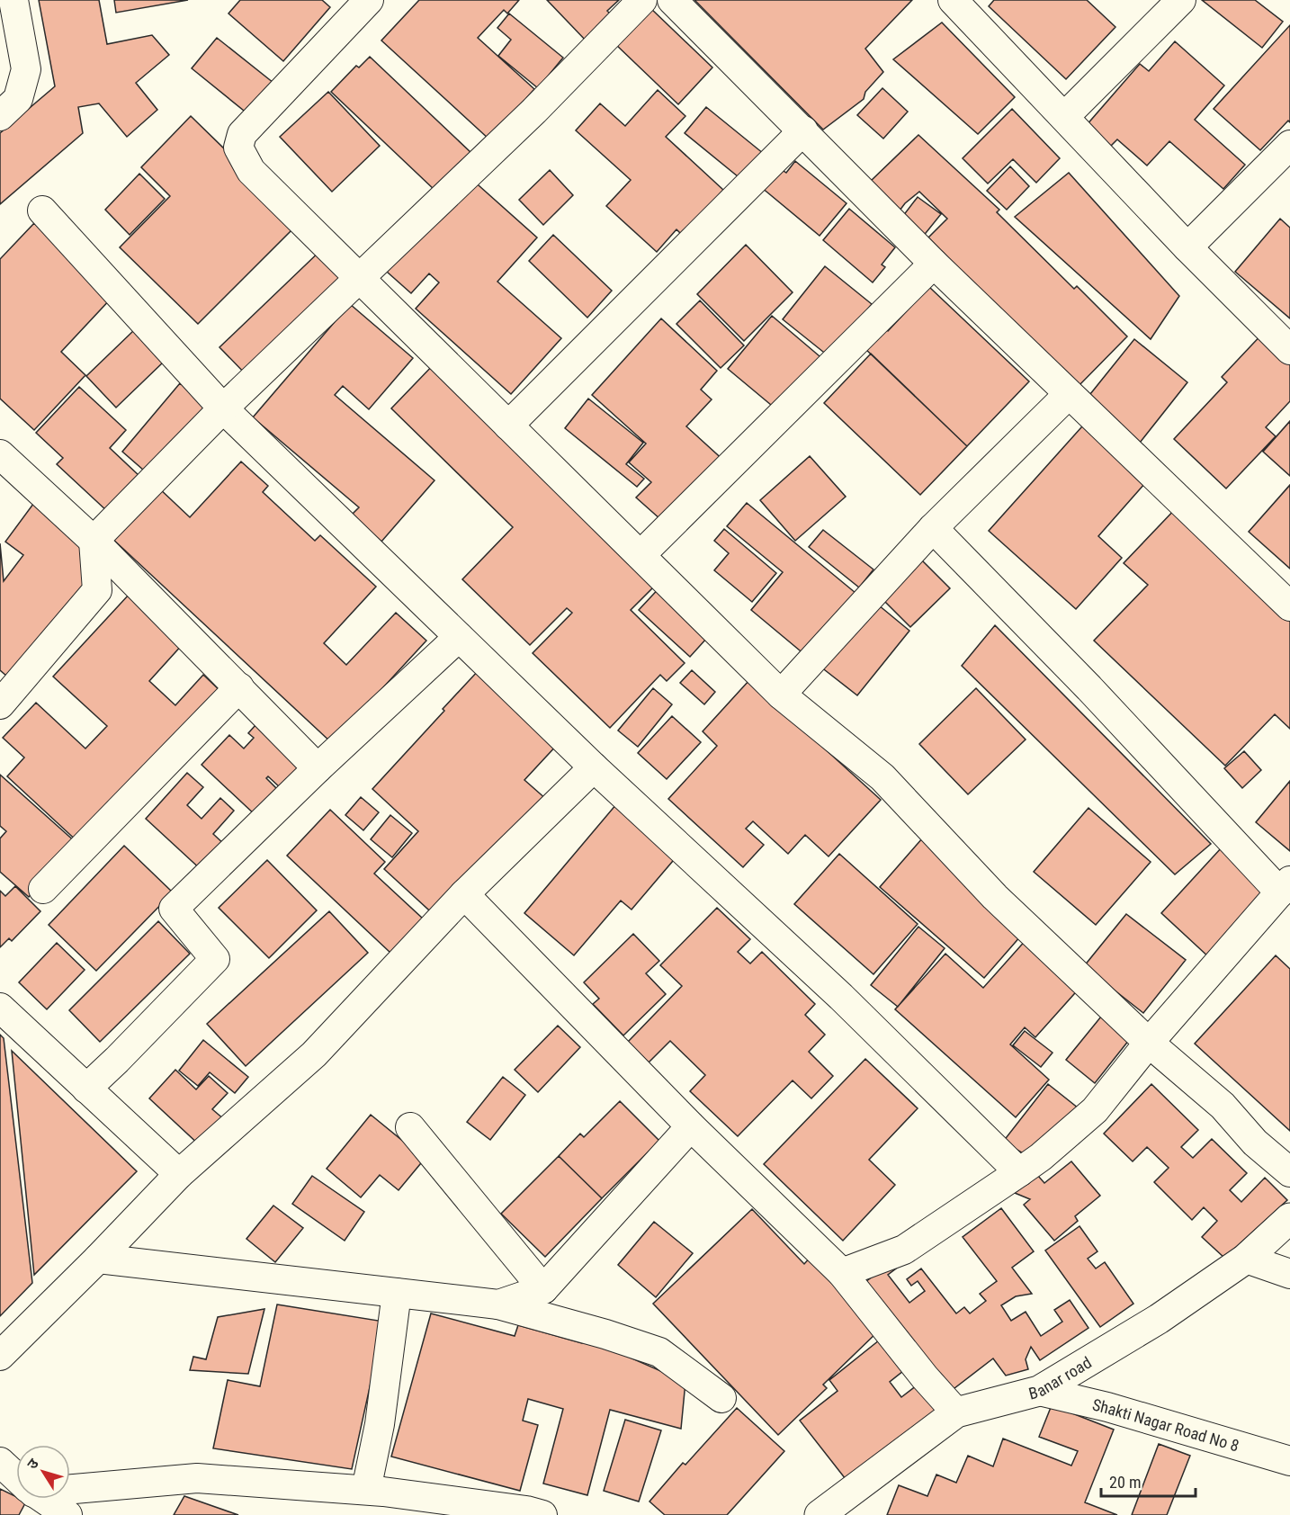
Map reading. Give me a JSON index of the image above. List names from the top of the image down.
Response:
{
  "streets": {
    "street": ["Banar road", "Shakti Nagar Road No 8"]
  },
  "crossings": [
    ["Banar road", "Shakti Nagar Road No 8"]
  ],
  "scale_bar": "20 m",
  "north": "top left"
}
